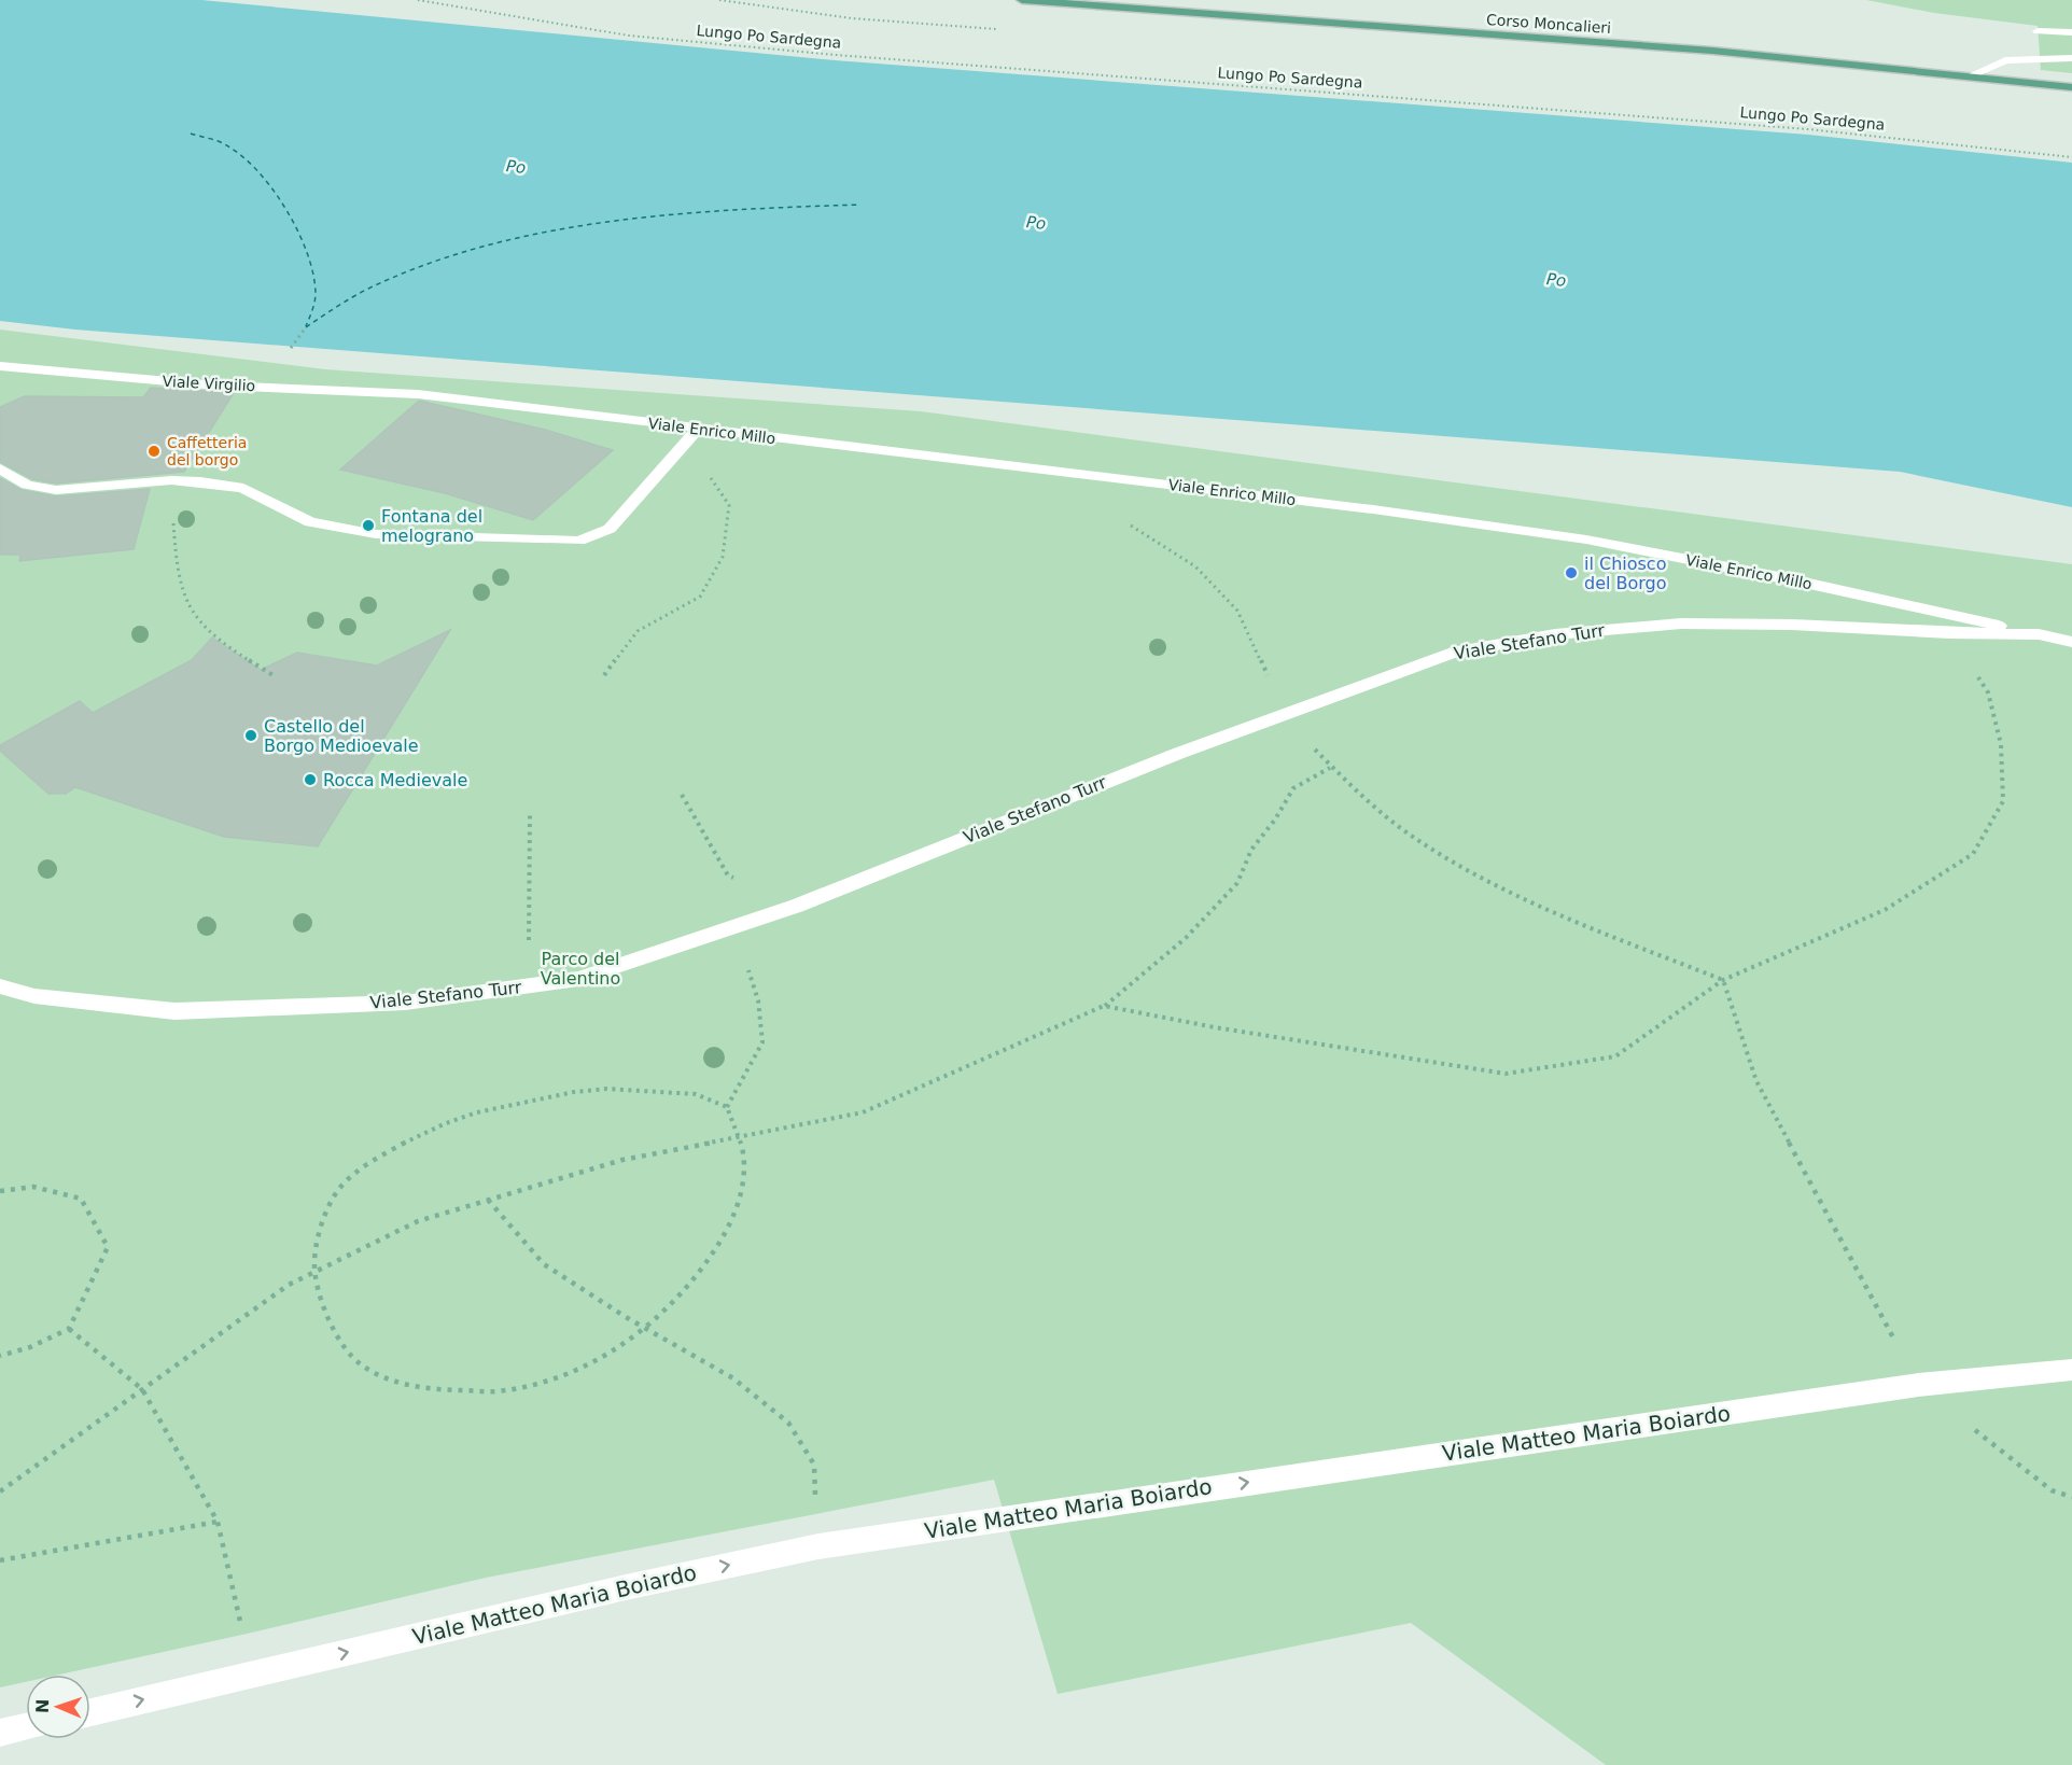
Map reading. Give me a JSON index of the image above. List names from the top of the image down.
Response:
{
  "streets": {
    "main road": ["Corso Moncalieri"],
    "street": [
      "Viale Virgilio",
      "Viale Enrico Millo",
      "Viale Stefano Turr",
      "Viale Matteo Maria Boiardo"
    ],
    "path": ["Lungo Po Sardegna"]
  },
  "crossings": [
    ["Viale Virgilio", "Viale Enrico Millo"],
    ["Viale Enrico Millo", "Viale Stefano Turr"]
  ],
  "one_way": ["Viale Matteo Maria Boiardo"],
  "water": ["Po"],
  "parks": ["Parco del Valentino"],
  "places": [
    "Caffetteria del borgo",
    "Fontana del melograno",
    "il Chiosco del Borgo",
    "Castello del Borgo Medioevale",
    "Rocca Medievale"
  ],
  "north": "left"
}
